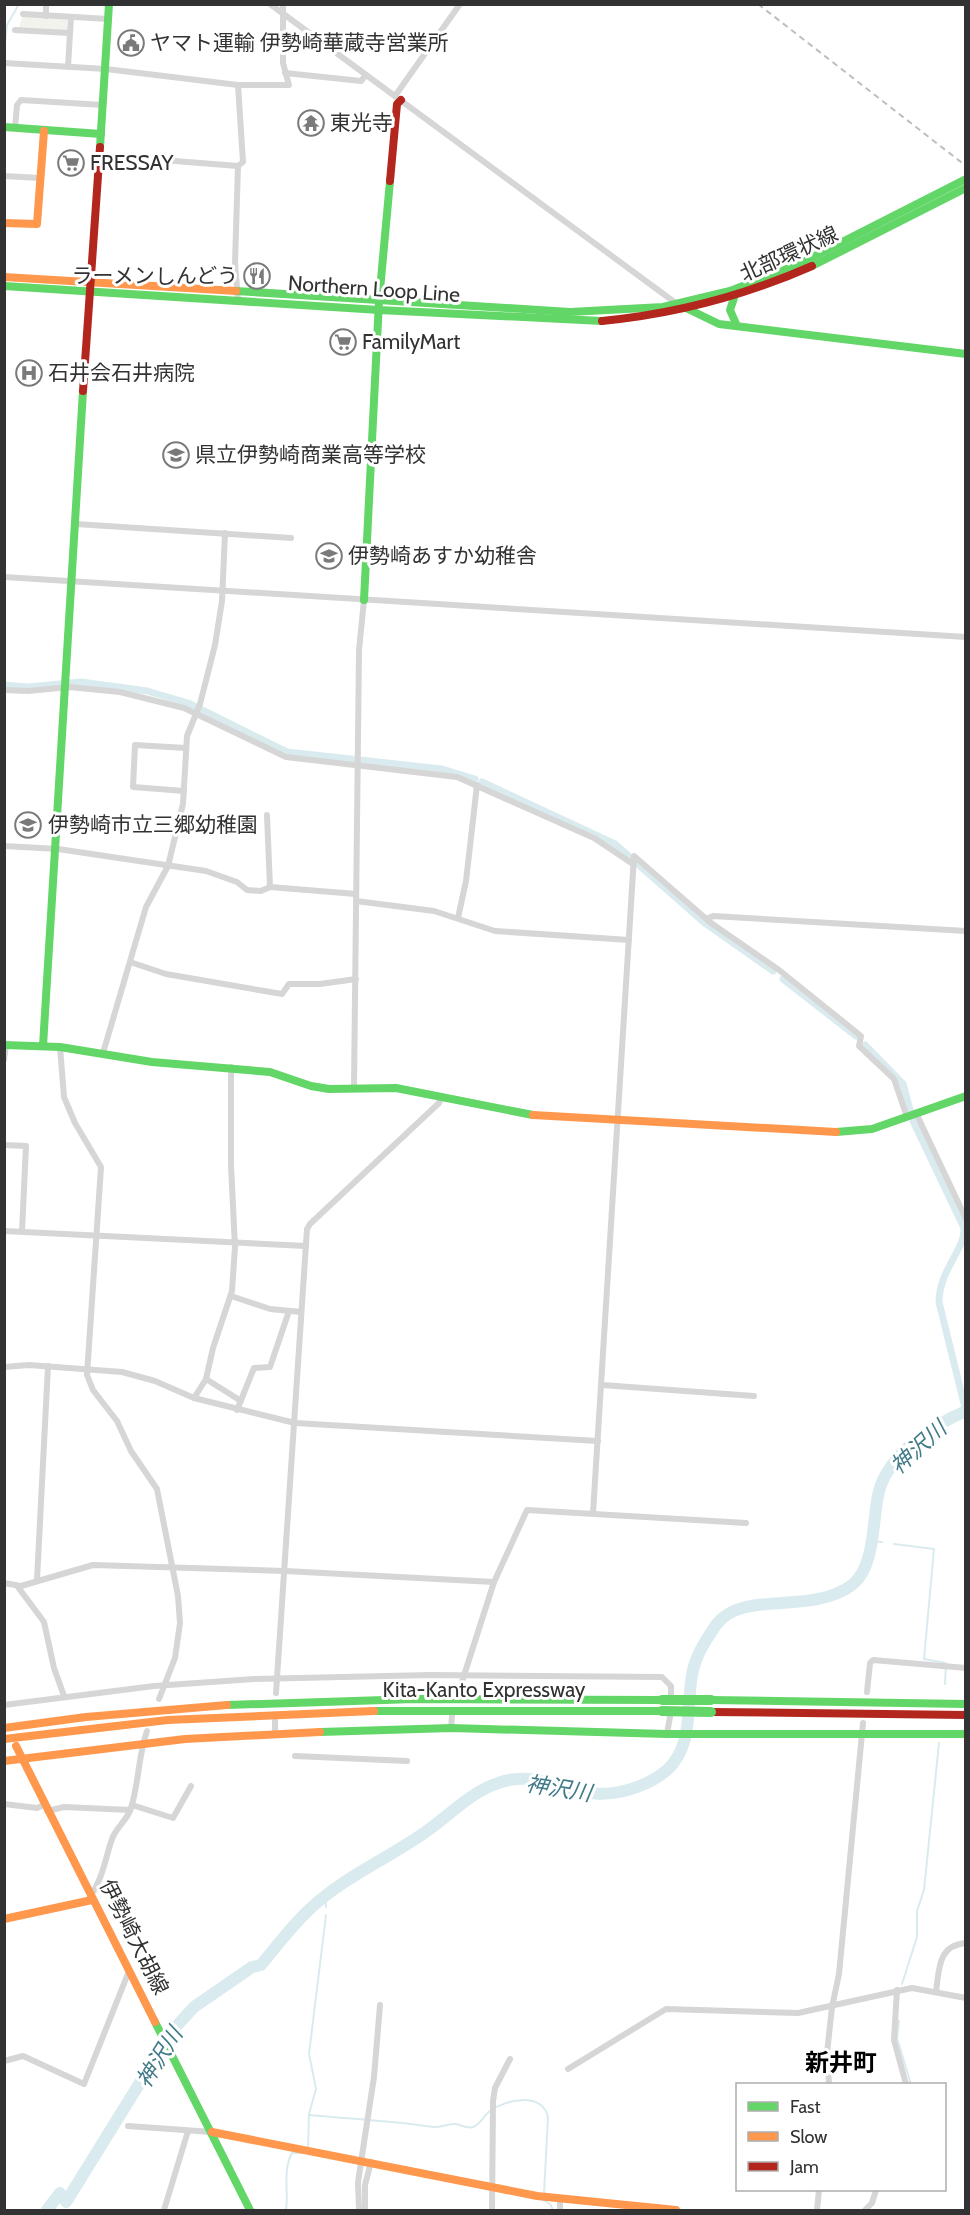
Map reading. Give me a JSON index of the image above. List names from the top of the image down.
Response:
{
  "streets": {
    "main road": [
      "北部環状線",
      "Northern Loop Line",
      "Kita-Kanto Expressway",
      "伊勢崎大胡線"
    ]
  },
  "crossings": [
    ["北部環状線", "Northern Loop Line"]
  ],
  "districts": ["新井町"],
  "water": ["神沢川"],
  "places": {
    "public building": ["ヤマト運輸 伊勢崎華蔵寺営業所"],
    "temple": ["東光寺"],
    "supermarket": ["FRESSAY", "FamilyMart"],
    "restaurant": ["ラーメンしんどう"],
    "hospital": ["石井会石井病院"],
    "school or university": ["県立伊勢崎商業高等学校", "伊勢崎あすか幼稚舎", "伊勢崎市立三郷幼稚園"]
  },
  "legend": ["Fast", "Slow", "Jam"]
}
